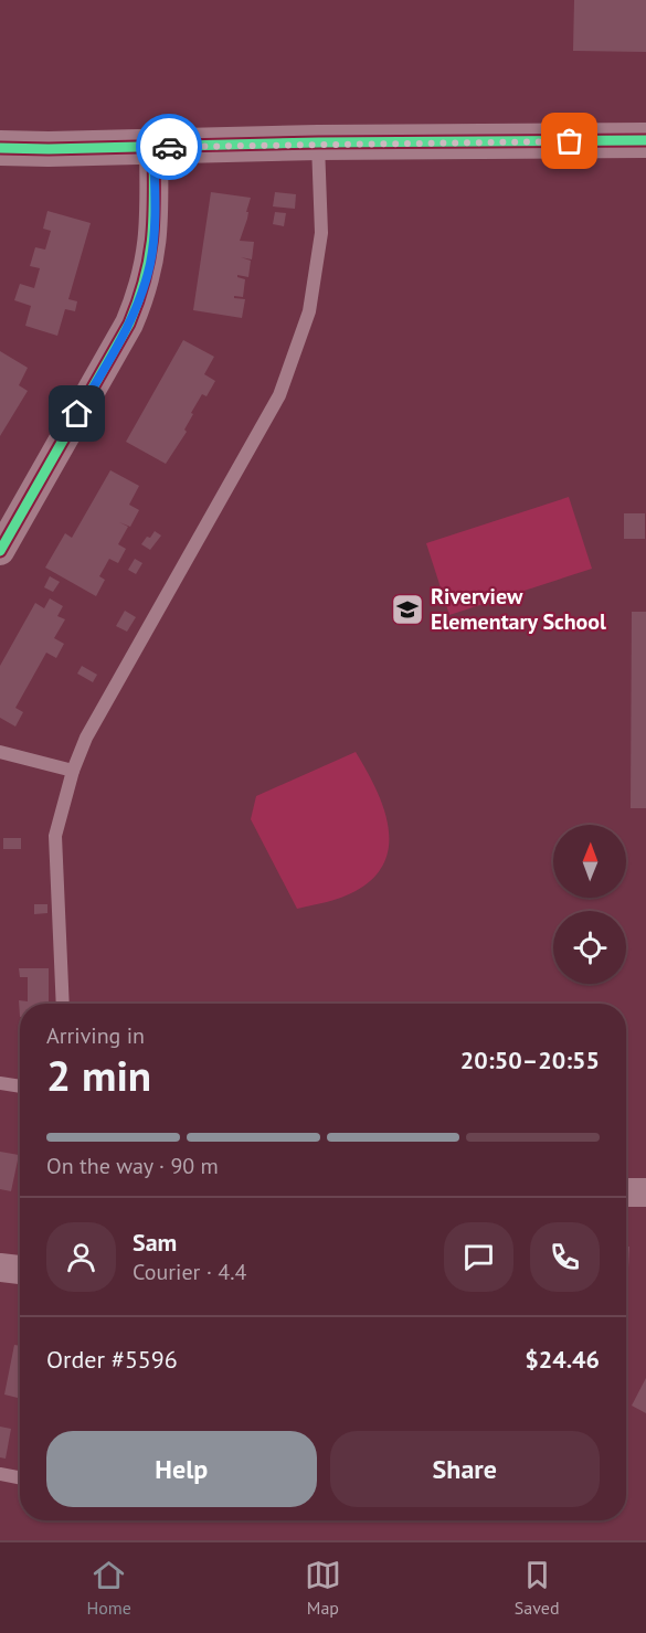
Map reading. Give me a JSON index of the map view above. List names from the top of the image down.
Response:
{
  "places": {
    "school or university": ["Riverview Elementary School"]
  },
  "north": "top",
  "page": {
    "heading": ["2 min", "Arriving in", "20:50–20:55"],
    "panel": [
      "Sam",
      "Courier · 4.4",
      "Order #5596",
      "$24.46"
    ],
    "bar": "On the way · 90 m",
    "buttons": ["Help", "Share"],
    "tabs": ["Home", "Map", "Saved"]
  }
}
